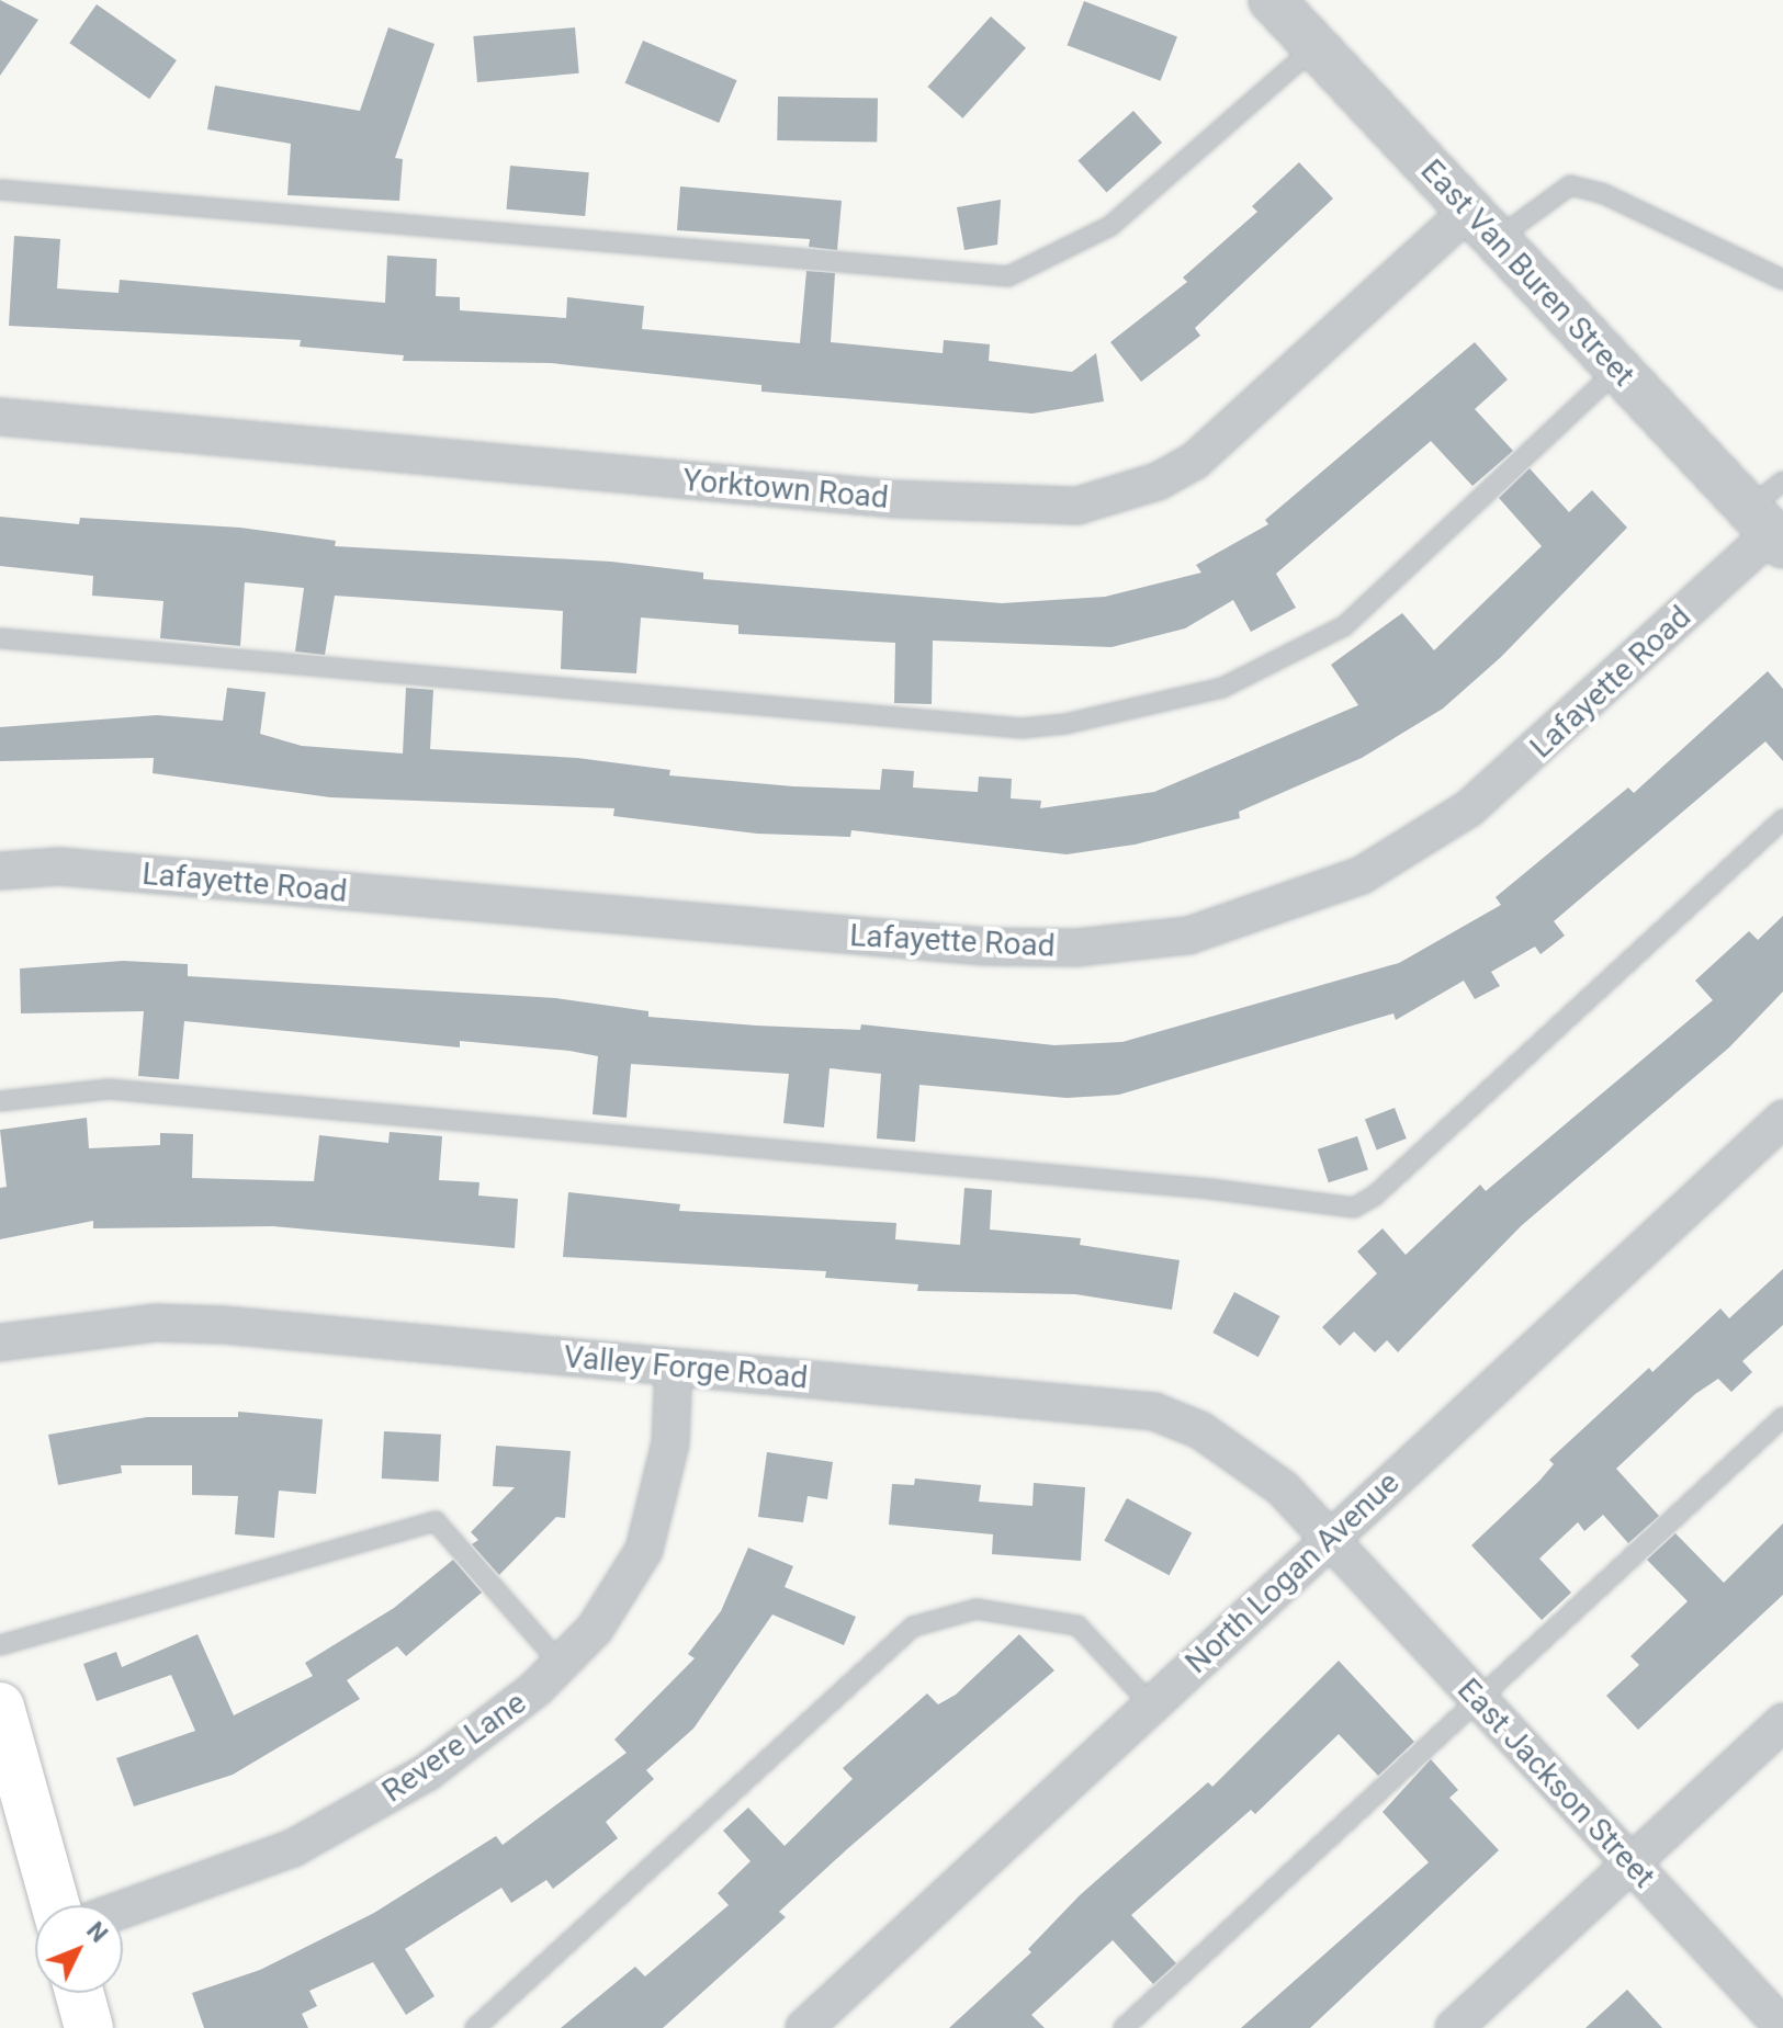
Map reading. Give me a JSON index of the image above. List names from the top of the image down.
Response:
{
  "streets": {
    "street": [
      "East Van Buren Street",
      "Yorktown Road",
      "Lafayette Road",
      "Valley Forge Road",
      "North Logan Avenue",
      "Revere Lane",
      "East Jackson Street"
    ]
  },
  "crossings": [
    ["East Van Buren Street", "Yorktown Road"],
    ["East Van Buren Street", "Lafayette Road"],
    ["Valley Forge Road", "North Logan Avenue"],
    ["Valley Forge Road", "Revere Lane"],
    ["Valley Forge Road", "East Jackson Street"],
    ["North Logan Avenue", "East Jackson Street"]
  ],
  "north": "top right"
}
